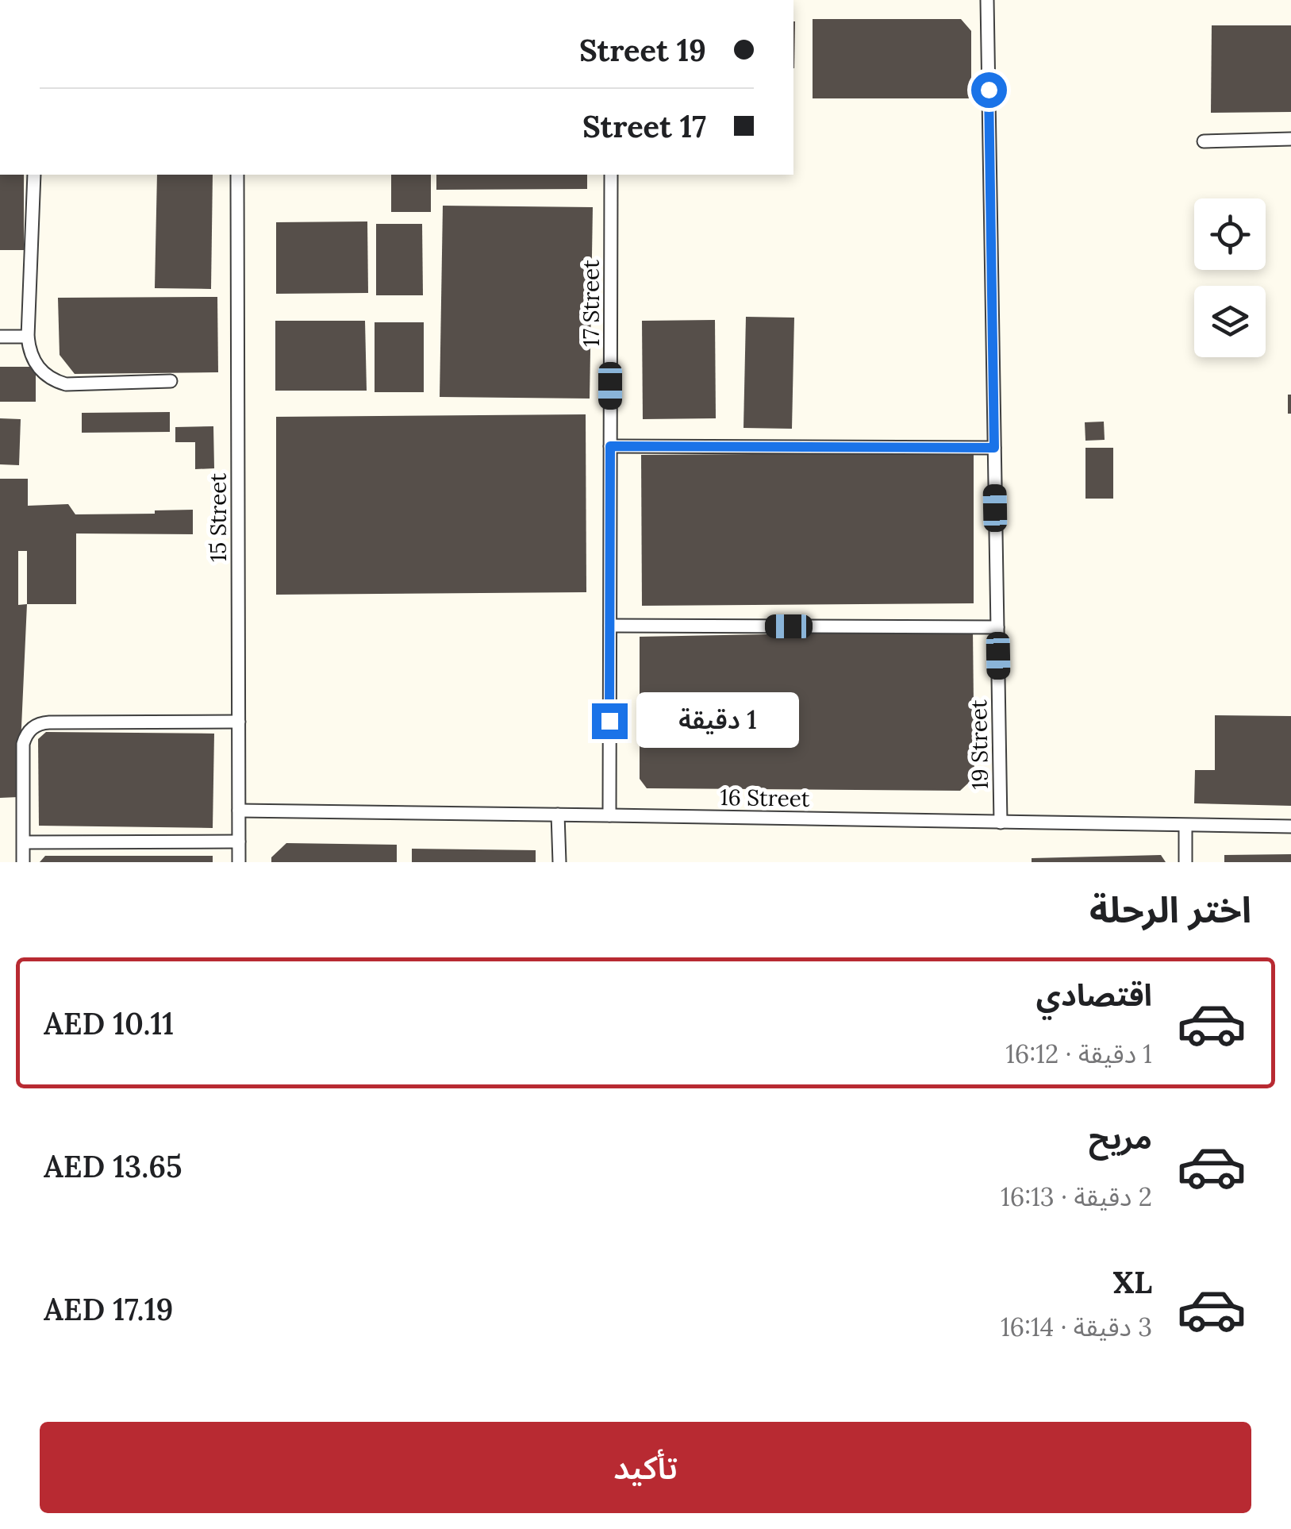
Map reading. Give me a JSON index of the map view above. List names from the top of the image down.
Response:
{
  "streets": {
    "lane": [
      "17 Street",
      "15 Street",
      "19 Street",
      "16 Street"
    ]
  },
  "crossings": [
    ["17 Street", "16 Street"],
    ["15 Street", "16 Street"],
    ["19 Street", "16 Street"]
  ],
  "page": {
    "banner": ["19 Street", "17 Street"],
    "bubble": "1 دقيقة",
    "heading": "اختر الرحلة",
    "list": [
      {
        "name": "اقتصادي",
        "note": "1 دقيقة · 16:12",
        "value": "AED 10.11"
      },
      {
        "name": "مريح",
        "note": "2 دقيقة · 16:13",
        "value": "AED 13.65"
      },
      {
        "name": "XL",
        "note": "3 دقيقة · 16:14",
        "value": "AED 17.19"
      }
    ],
    "buttons": "تأكيد"
  }
}
